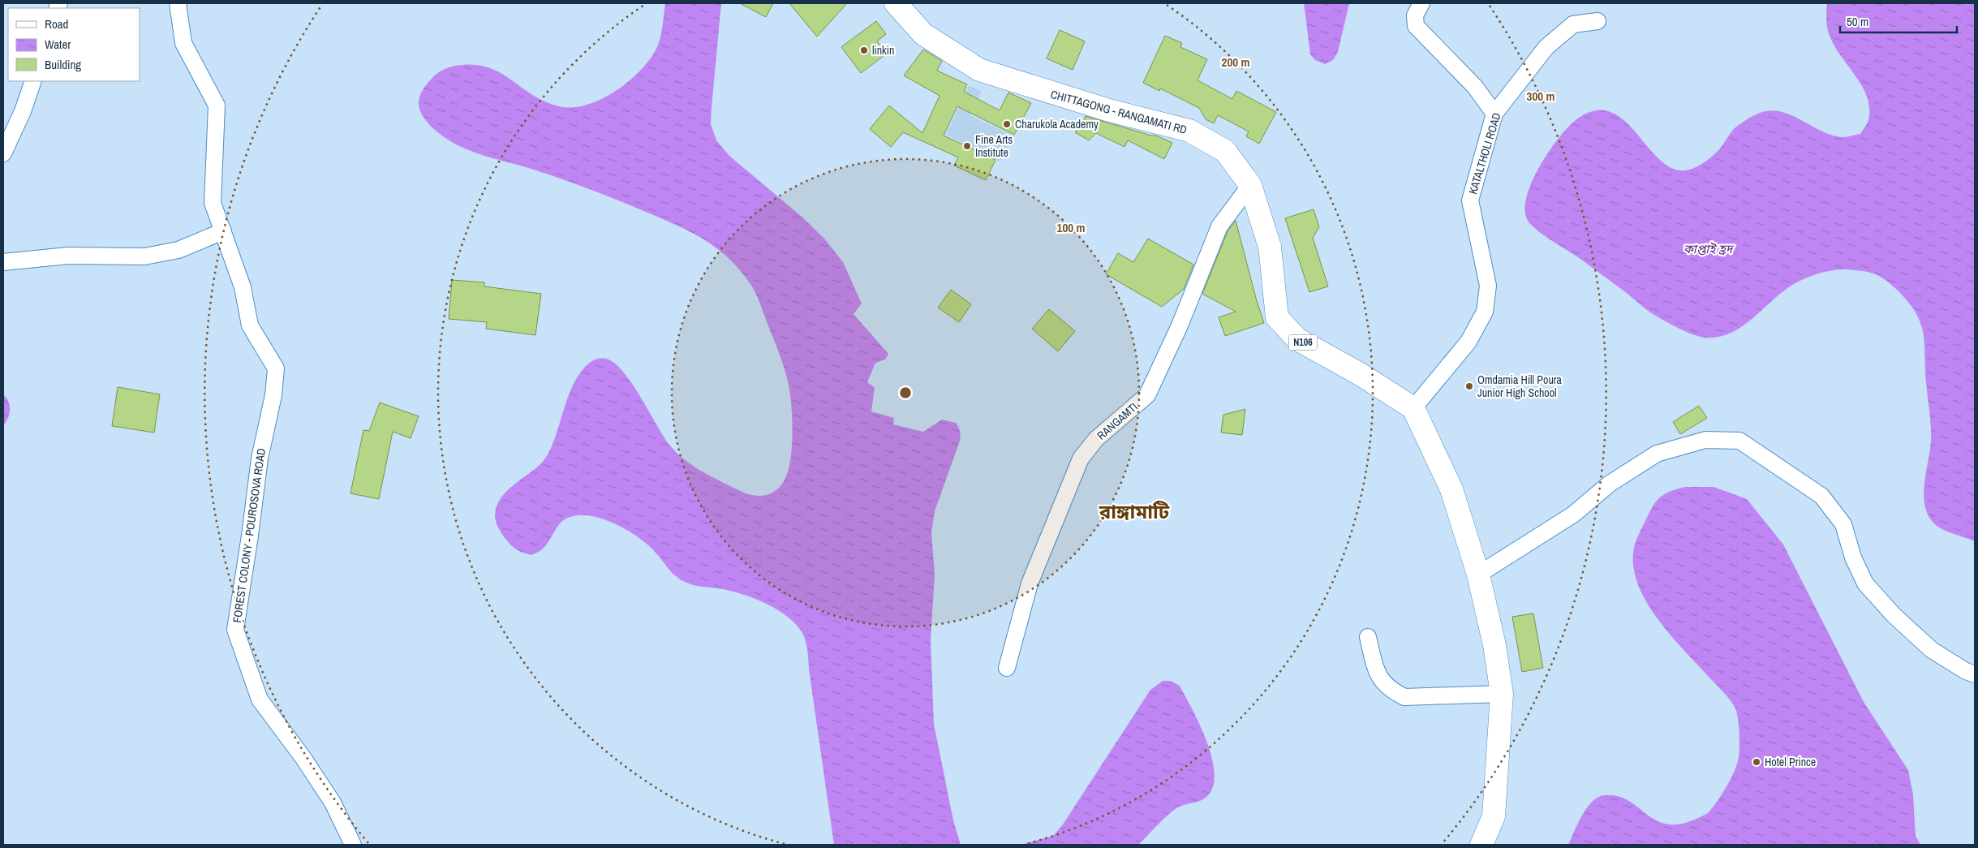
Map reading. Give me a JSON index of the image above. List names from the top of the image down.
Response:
{
  "streets": {
    "highway": ["CHITTAGONG - RANGAMATI RD", "N106"],
    "street": ["KATALTHOLI ROAD", "RANGAMTI", "FOREST COLONY - POUROSOVA ROAD"]
  },
  "crossings": [
    ["CHITTAGONG - RANGAMATI RD", "KATALTHOLI ROAD"],
    ["CHITTAGONG - RANGAMATI RD", "RANGAMTI"]
  ],
  "districts": ["রাঙ্গামাটি"],
  "water": ["কাপ্তাই হ্রদ"],
  "places": [
    "linkin",
    "Charukola Academy",
    "Fine Arts Institute",
    "Omdamia Hill Poura Junior High School",
    "Hotel Prince"
  ],
  "legend": ["Road", "Water", "Building"],
  "scale_bar": "50 m",
  "rings": ["200 m", "300 m", "100 m"]
}
